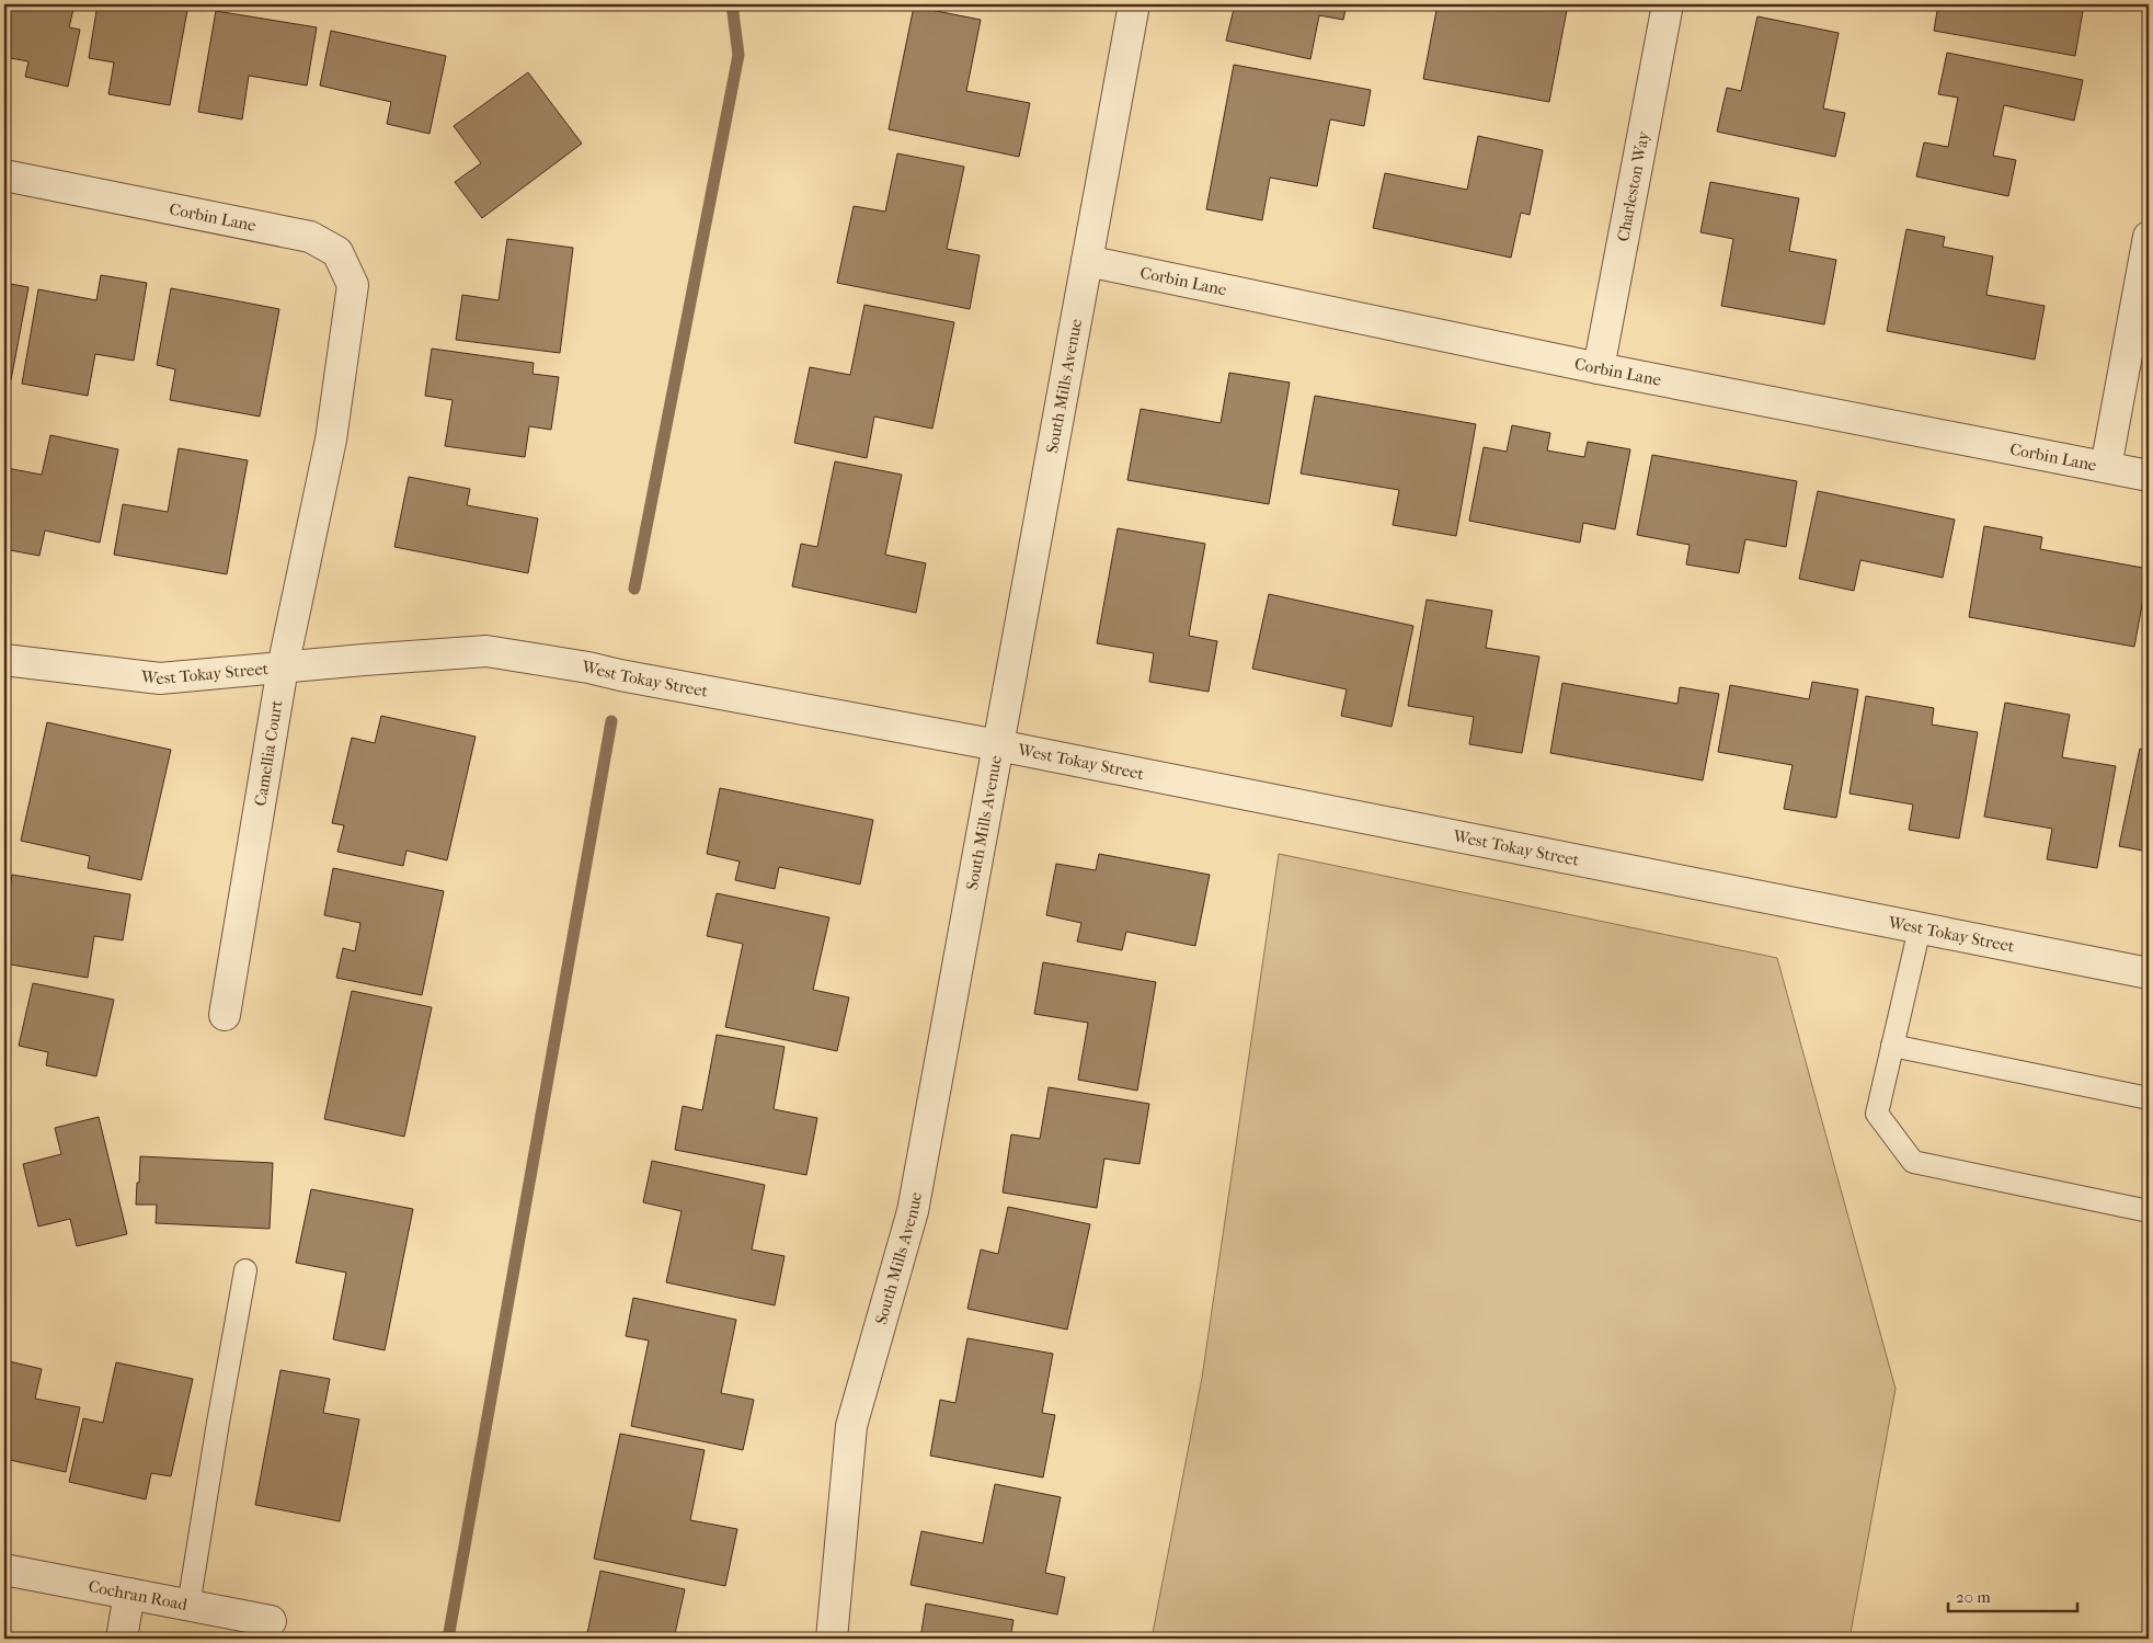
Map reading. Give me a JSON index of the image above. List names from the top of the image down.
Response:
{
  "streets": {
    "street": [
      "Charleston Way",
      "Corbin Lane",
      "South Mills Avenue",
      "West Tokay Street",
      "Camellia Court",
      "Cochran Road"
    ]
  },
  "crossings": [
    ["Charleston Way", "Corbin Lane"],
    ["Corbin Lane", "South Mills Avenue"],
    ["Corbin Lane", "Camellia Court"],
    ["South Mills Avenue", "West Tokay Street"],
    ["West Tokay Street", "Camellia Court"]
  ],
  "scale_bar": "20 m"
}
